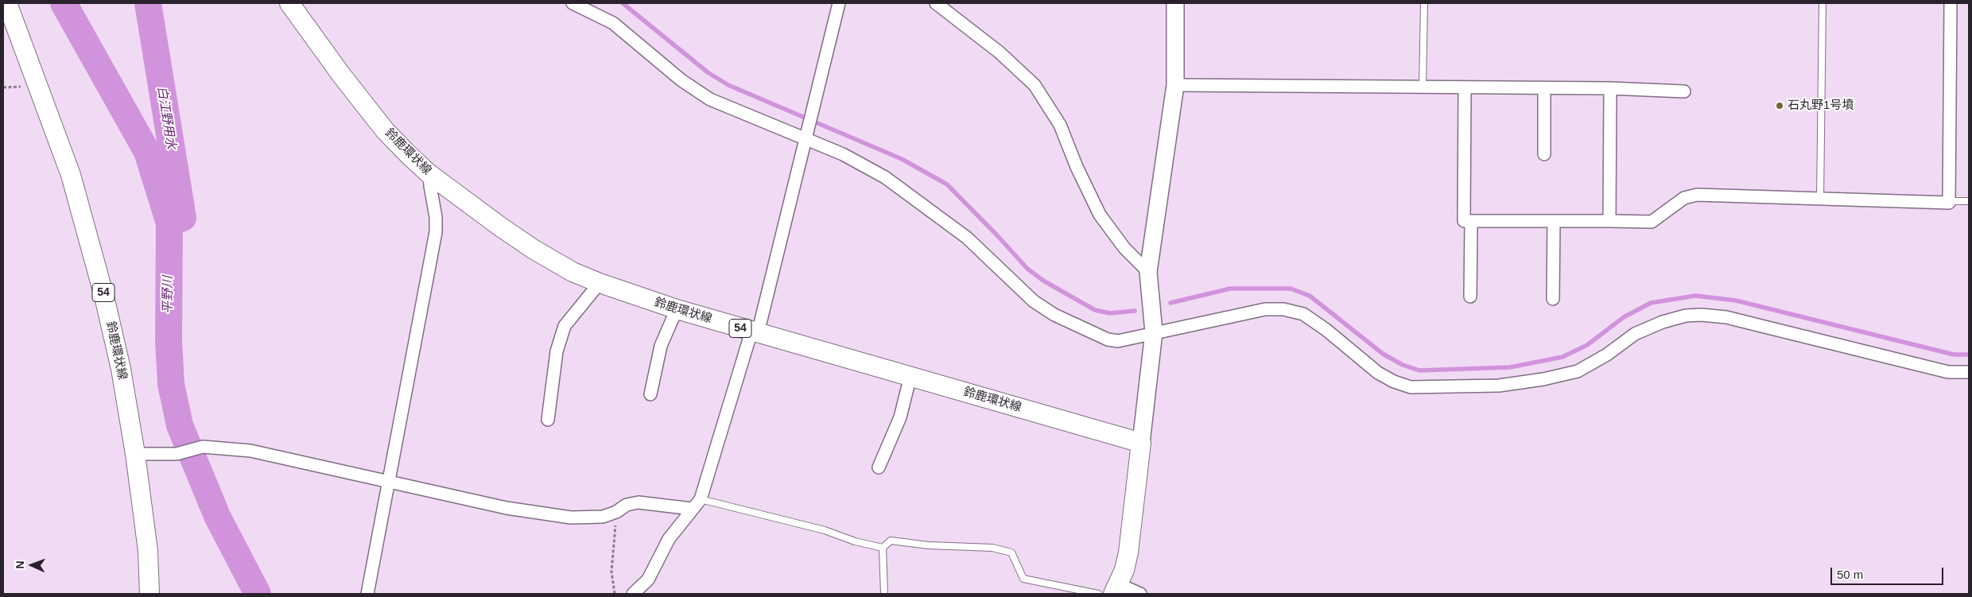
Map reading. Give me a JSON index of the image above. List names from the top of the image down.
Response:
{
  "streets": {
    "main road": ["鈴鹿環状線", "54"]
  },
  "water": ["白江野用水", "平野川"],
  "places": ["石丸野1号墳"],
  "scale_bar": "50 m",
  "north": "left"
}
